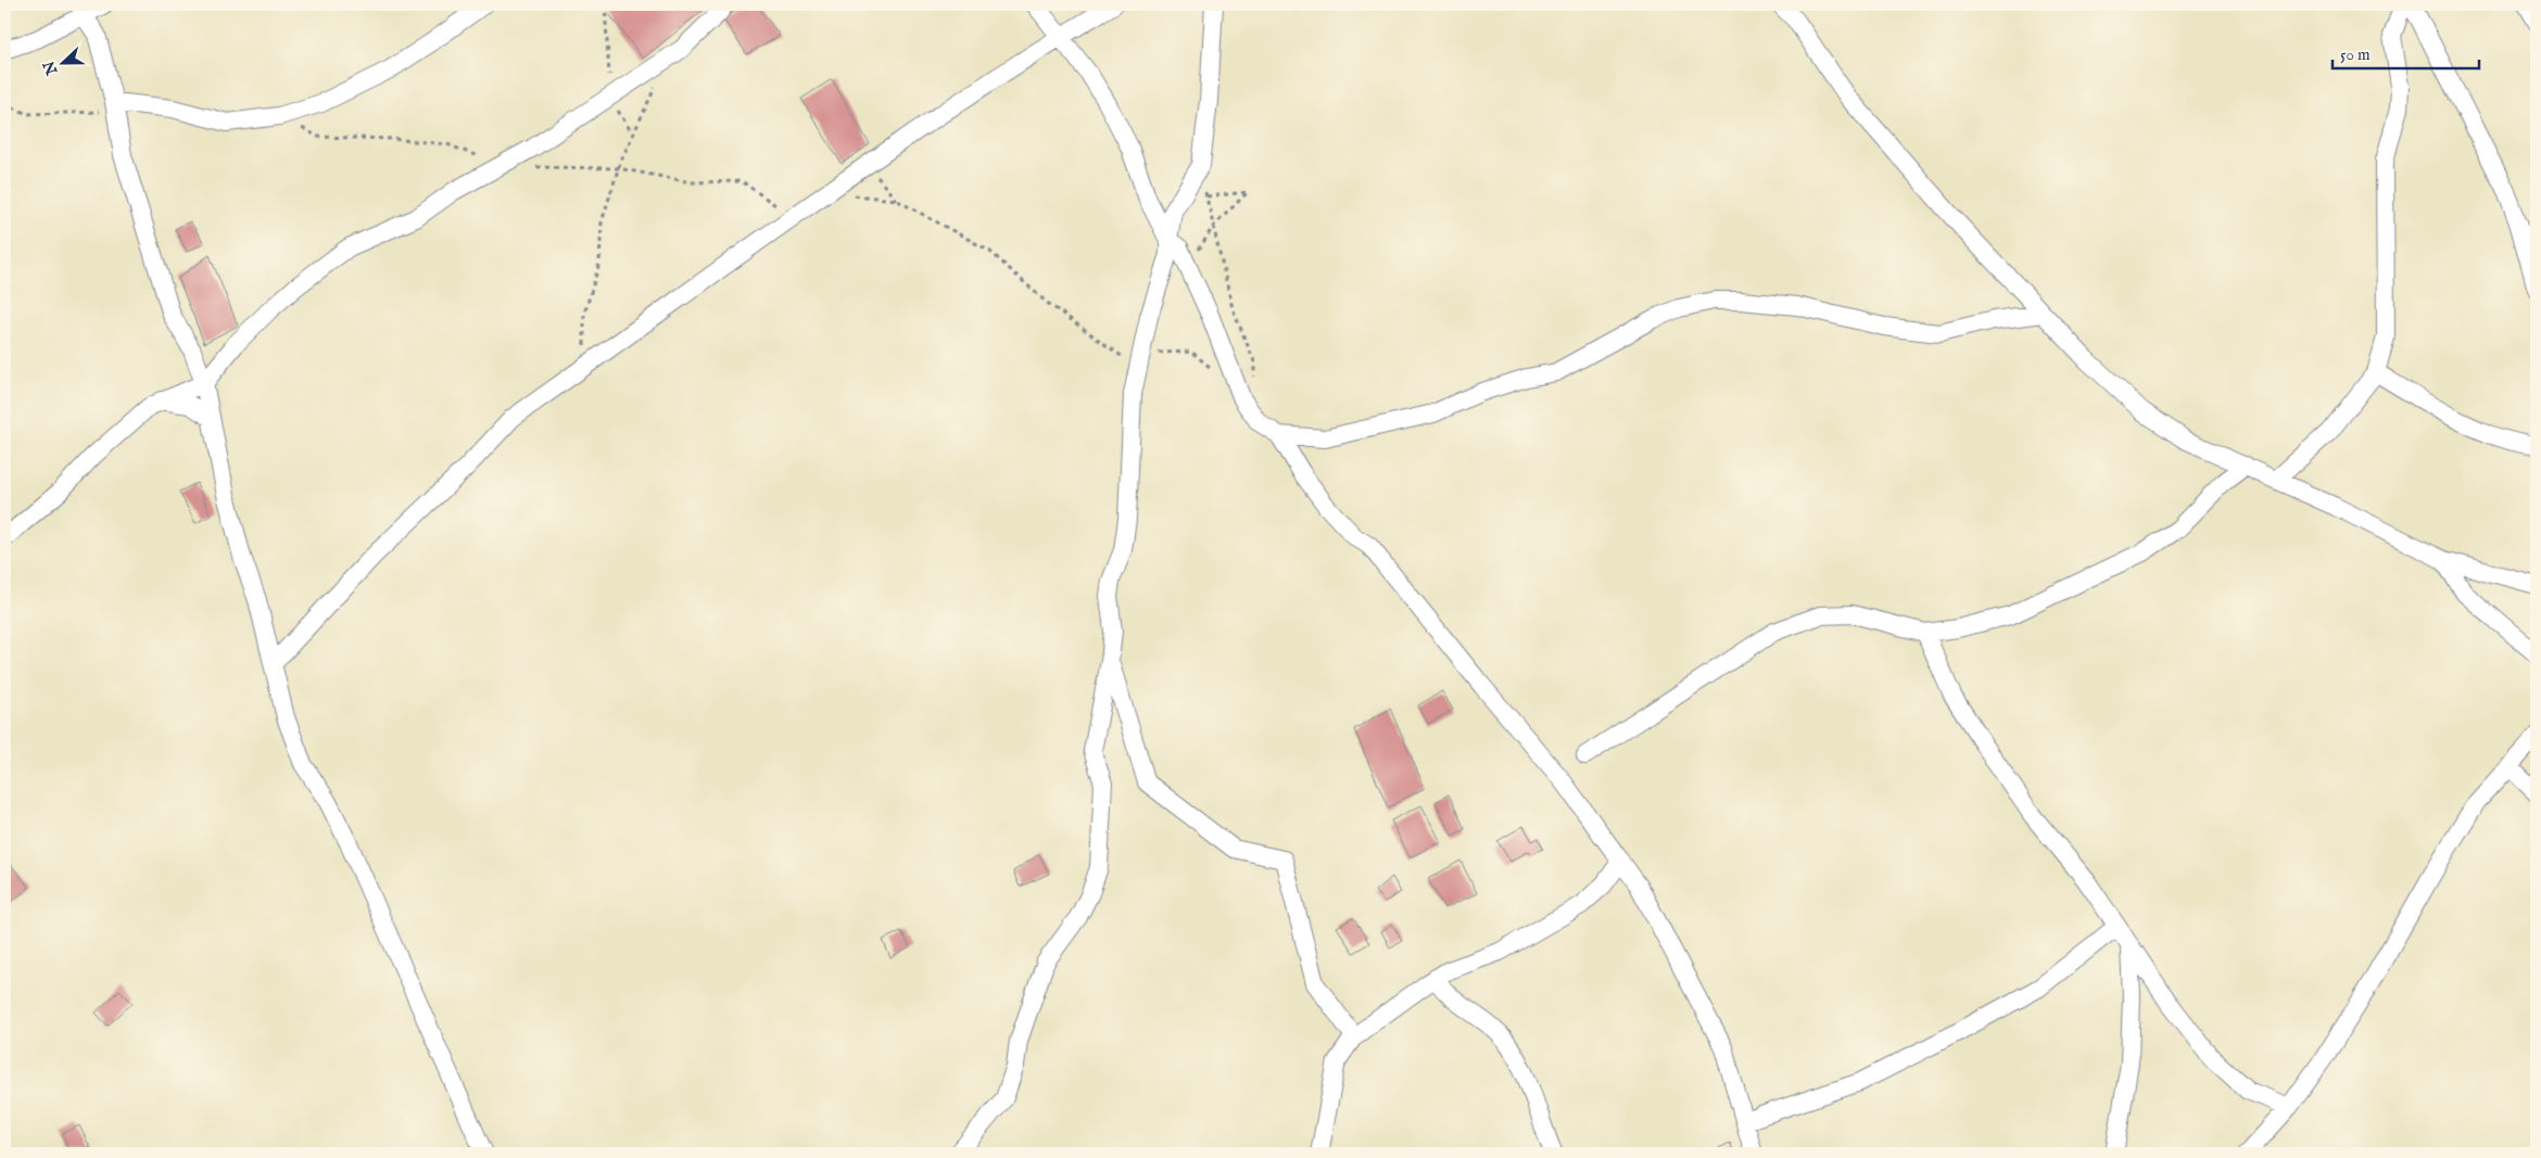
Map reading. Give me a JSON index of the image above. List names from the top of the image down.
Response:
{
  "scale_bar": "50 m",
  "north": "left"
}
